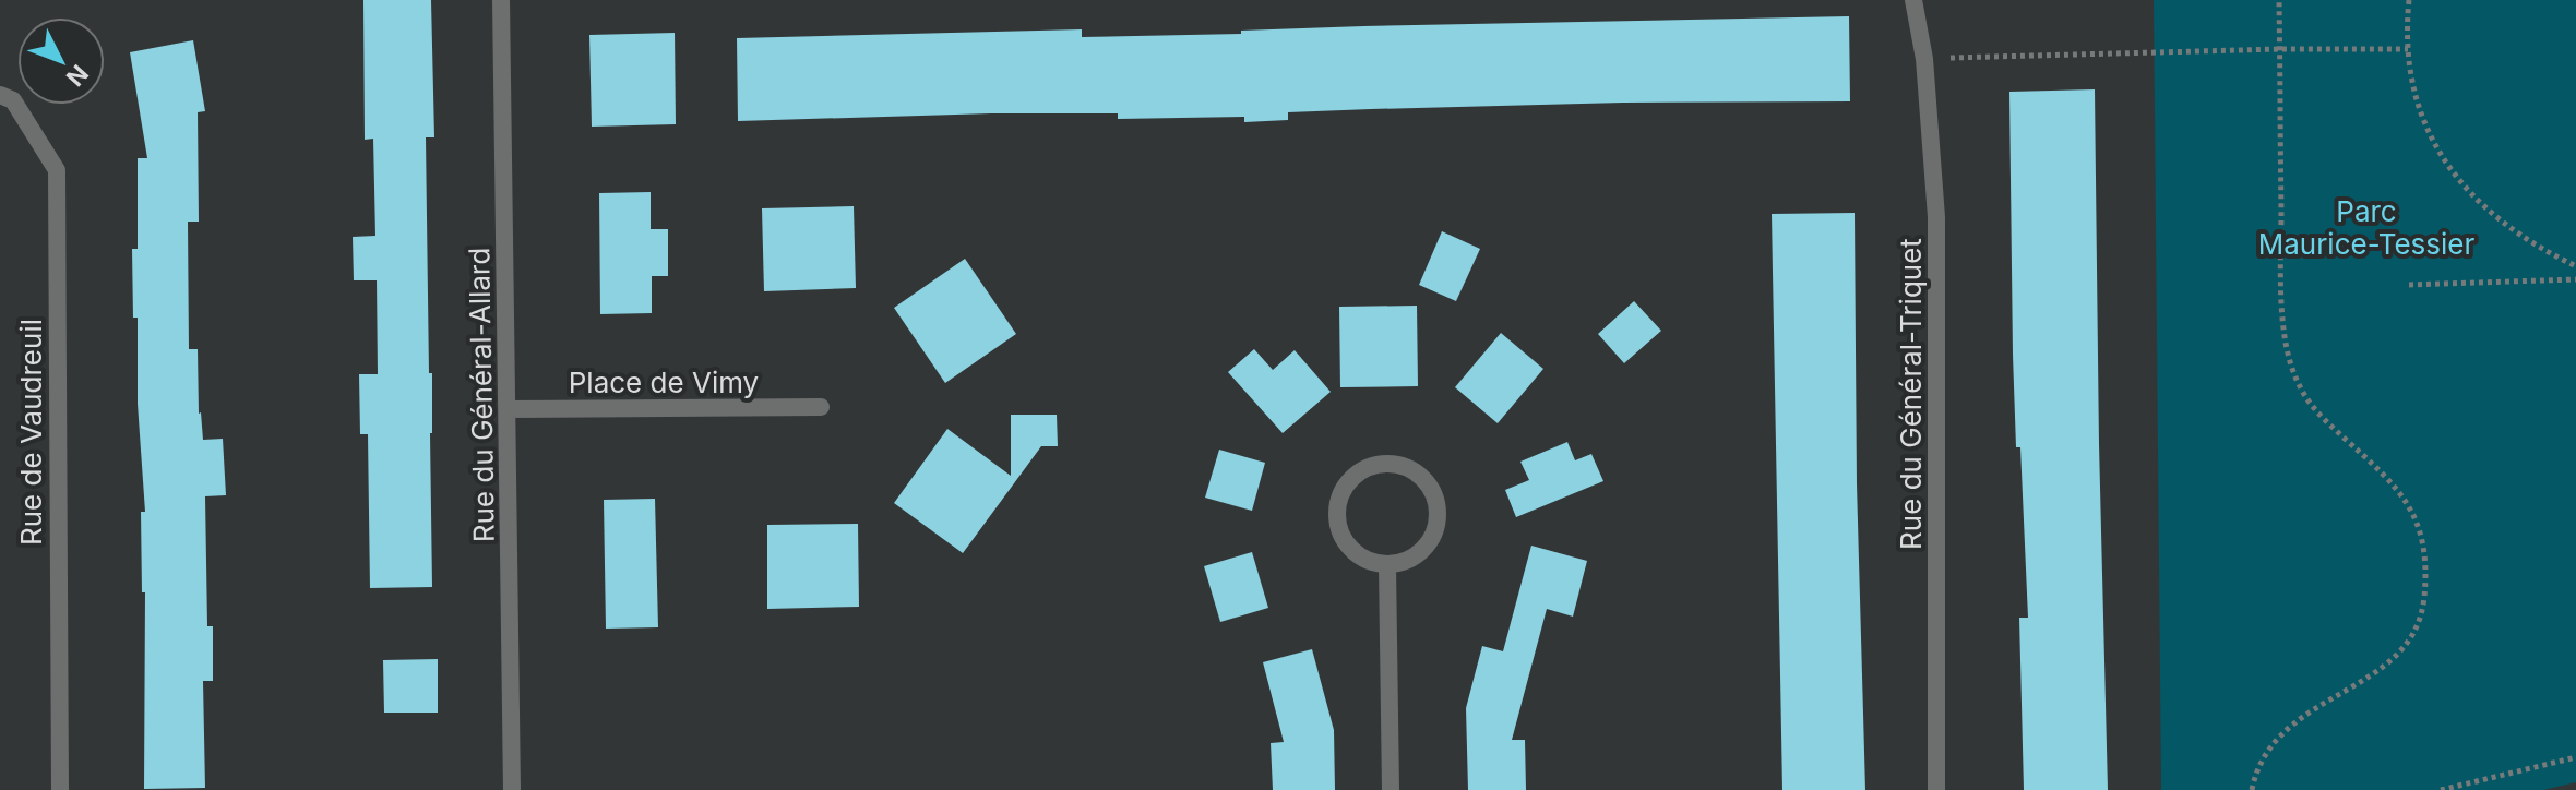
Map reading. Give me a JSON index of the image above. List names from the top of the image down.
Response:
{
  "streets": {
    "street": [
      "Place de Vimy",
      "Rue du Général-Triquet",
      "Rue du Général-Allard",
      "Rue de Vaudreuil"
    ]
  },
  "crossings": [
    ["Place de Vimy", "Rue du Général-Allard"]
  ],
  "parks": ["Parc Maurice-Tessier"],
  "north": "bottom right"
}
